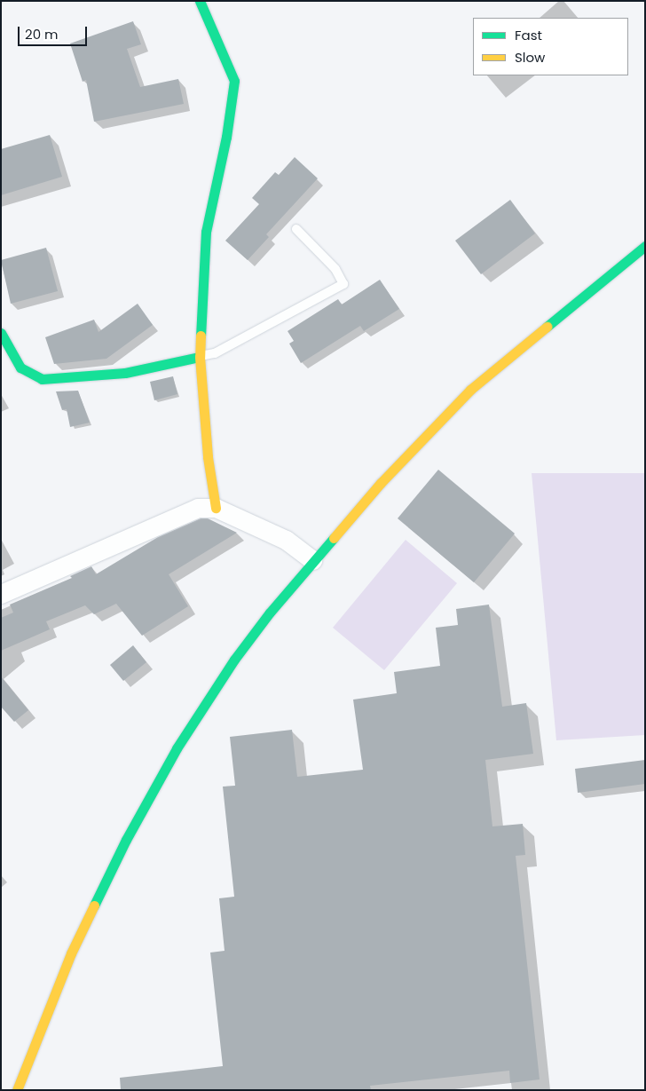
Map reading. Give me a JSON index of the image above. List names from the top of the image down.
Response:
{
  "legend": ["Fast", "Slow"],
  "scale_bar": "20 m"
}
